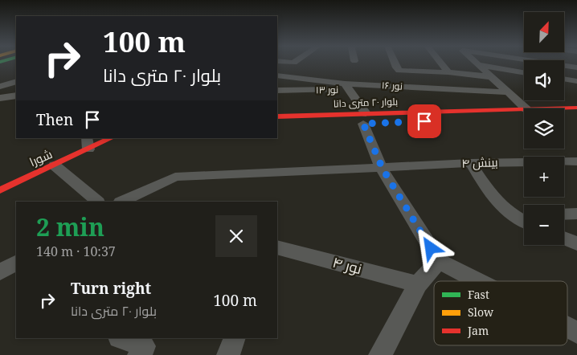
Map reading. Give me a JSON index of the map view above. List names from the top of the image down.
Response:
{
  "streets": {
    "street": [
      "نور ۱۶",
      "نور ۱۳",
      "بلوار ۲۰ متری دانا",
      "شورا",
      "بینش ۴",
      "نور ۴"
    ]
  },
  "crossings": [
    ["نور ۱۶", "نور ۱۳"],
    ["نور ۱۳", "بلوار ۲۰ متری دانا"],
    ["نور ۱۳", "بینش ۴"]
  ],
  "legend": ["Fast", "Slow", "Jam"],
  "north": "top right",
  "page": {
    "map_buttons": ["+", "−"],
    "turn": ["100 m", "بلوار ۲۰ متری دانا"],
    "then": "Then",
    "heading": ["2 min", "140 m · 10:37"],
    "list": [
      {
        "name": "Turn right",
        "note": "بلوار ۲۰ متری دانا",
        "value": "100 m"
      }
    ]
  }
}
